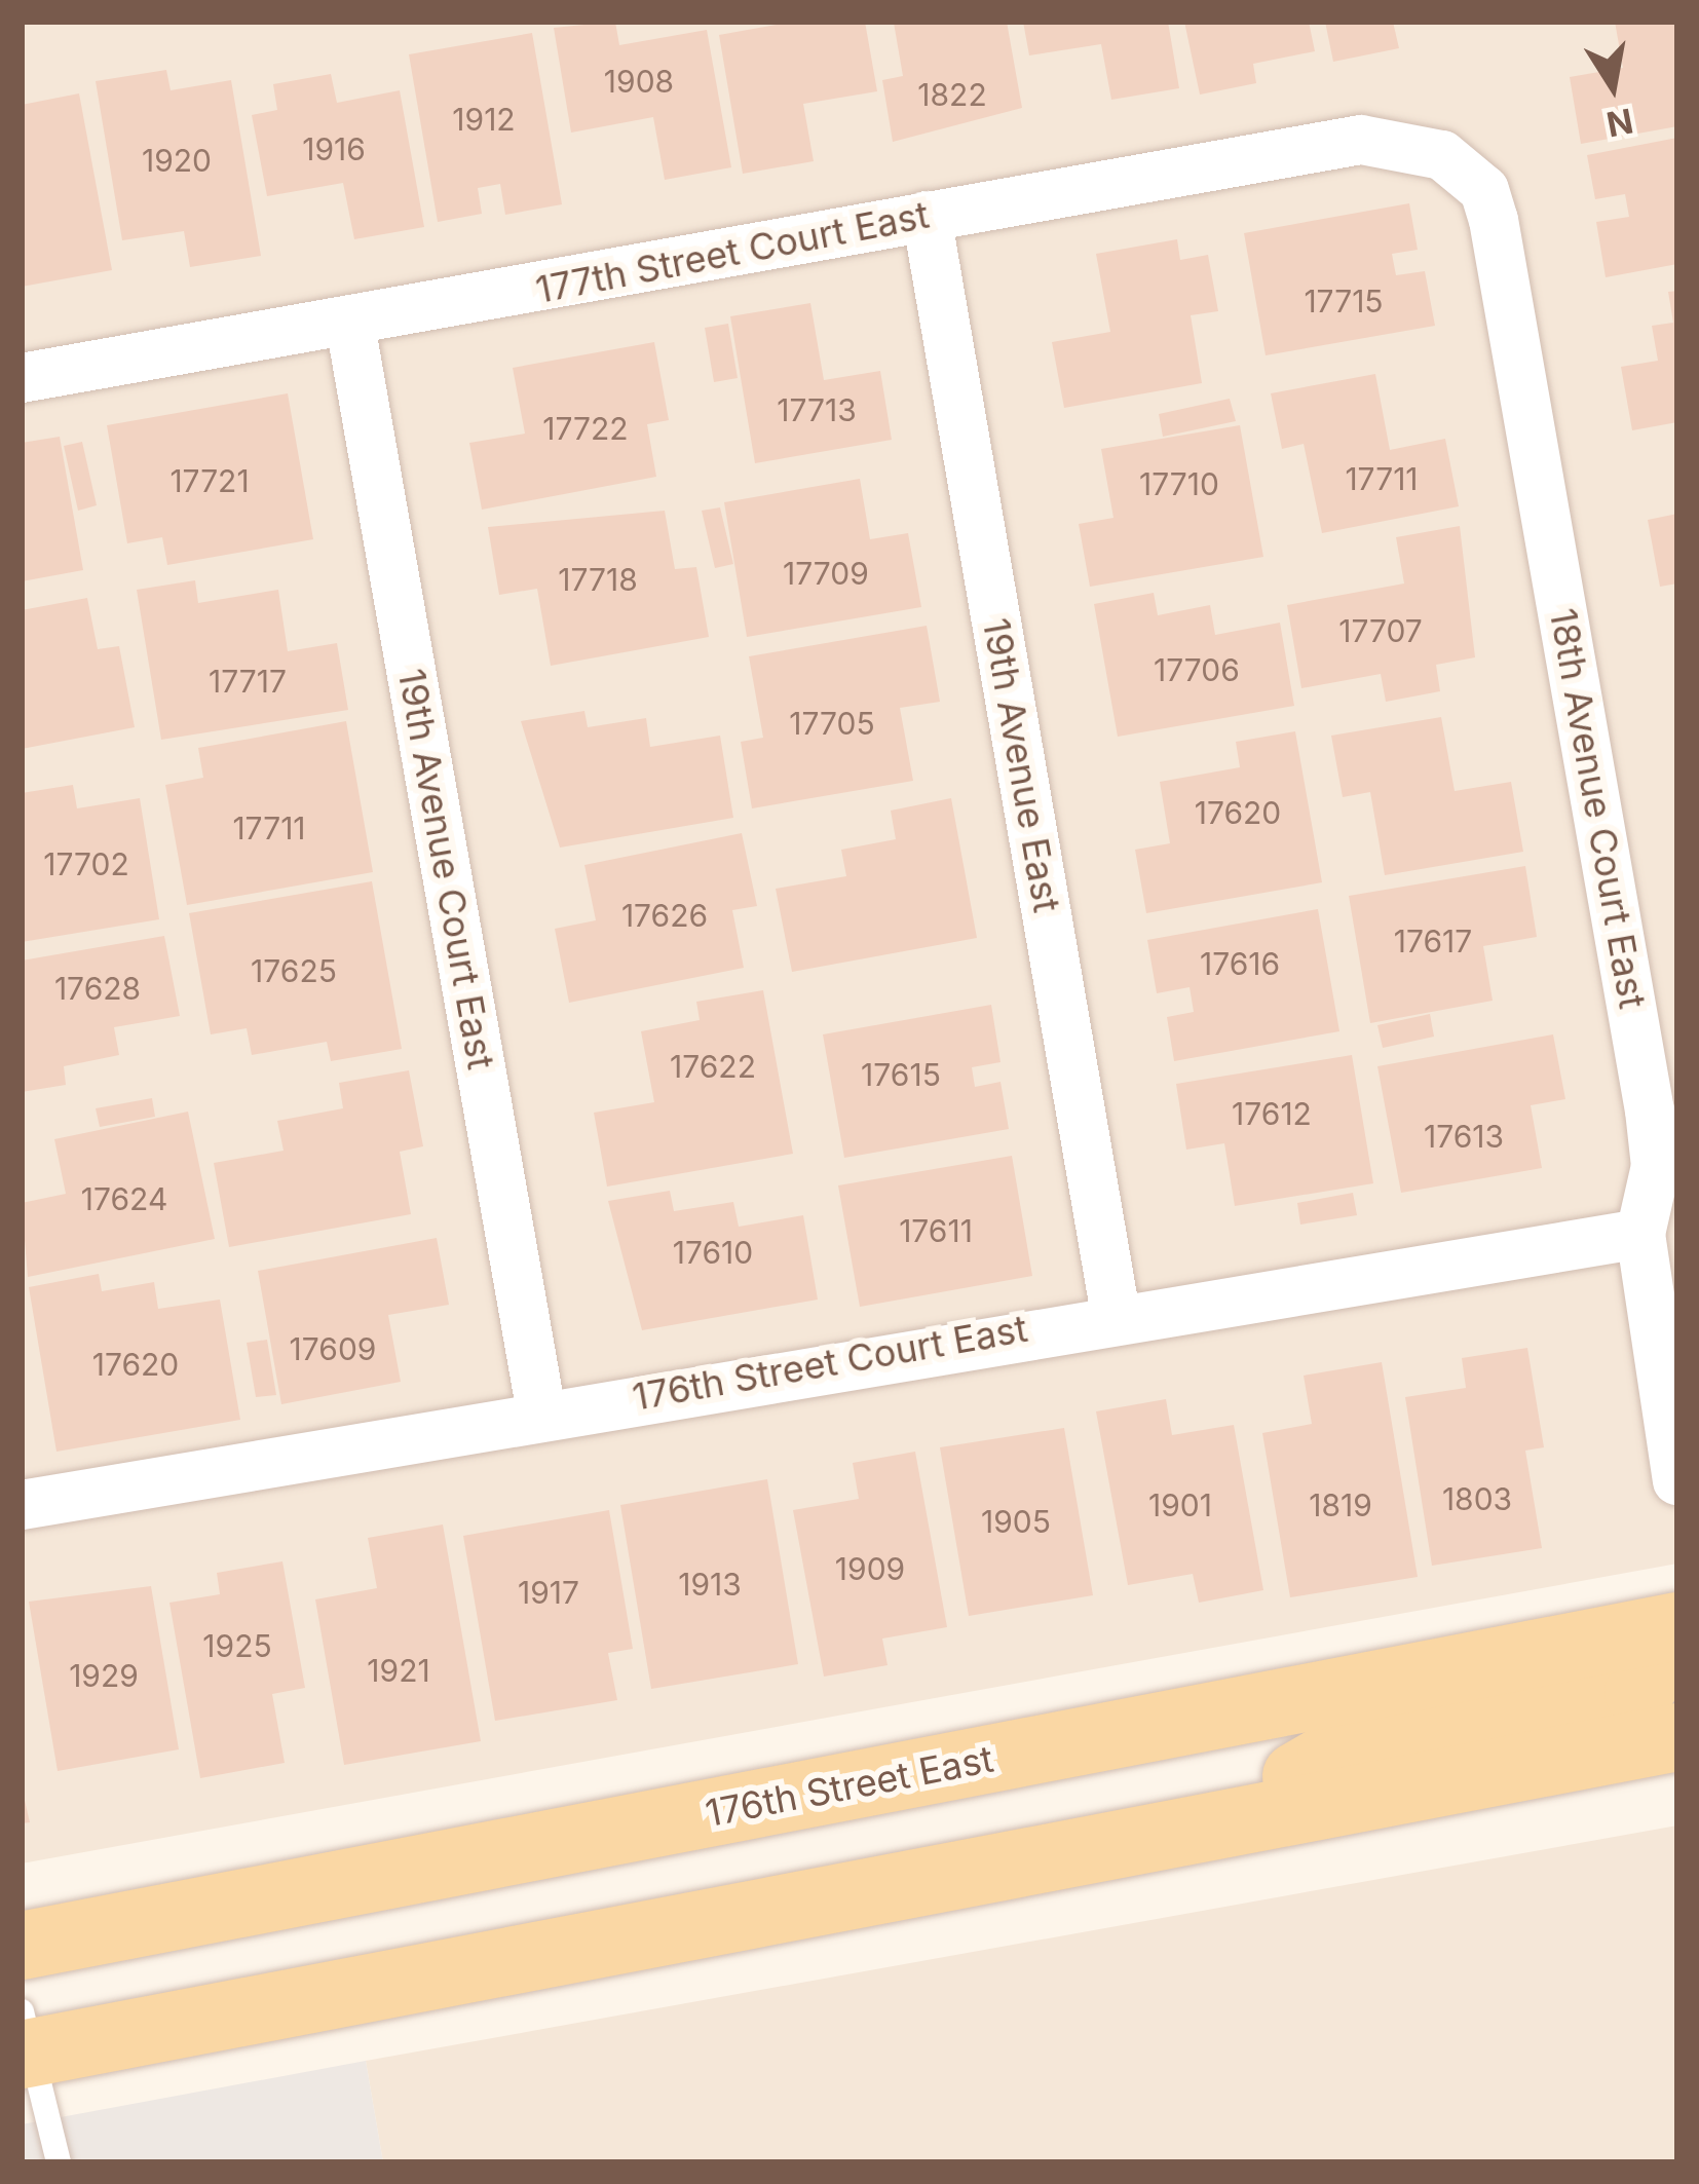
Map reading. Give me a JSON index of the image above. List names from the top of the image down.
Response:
{
  "streets": {
    "main road": ["176th Street East"],
    "street": [
      "177th Street Court East",
      "19th Avenue East",
      "18th Avenue Court East",
      "19th Avenue Court East",
      "176th Street Court East"
    ]
  },
  "crossings": [
    ["177th Street Court East", "19th Avenue East"],
    ["177th Street Court East", "18th Avenue Court East"],
    ["177th Street Court East", "19th Avenue Court East"],
    ["19th Avenue East", "176th Street Court East"],
    ["18th Avenue Court East", "176th Street Court East"],
    ["19th Avenue Court East", "176th Street Court East"]
  ],
  "house_numbers": [
    "1908",
    "1822",
    "1912",
    "1916",
    "1920",
    "17715",
    "17713",
    "17722",
    "17711",
    "17721",
    "17710",
    "17709",
    "17718",
    "17707",
    "17706",
    "17717",
    "17705",
    "17620",
    "17711",
    "17702",
    "17626",
    "17617",
    "17616",
    "17625",
    "17628",
    "17622",
    "17615",
    "17612",
    "17613",
    "17624",
    "17611",
    "17610",
    "17609",
    "17620",
    "1803",
    "1901",
    "1819",
    "1905",
    "1909",
    "1913",
    "1917",
    "1925",
    "1921",
    "1929"
  ],
  "north": "bottom"
}
